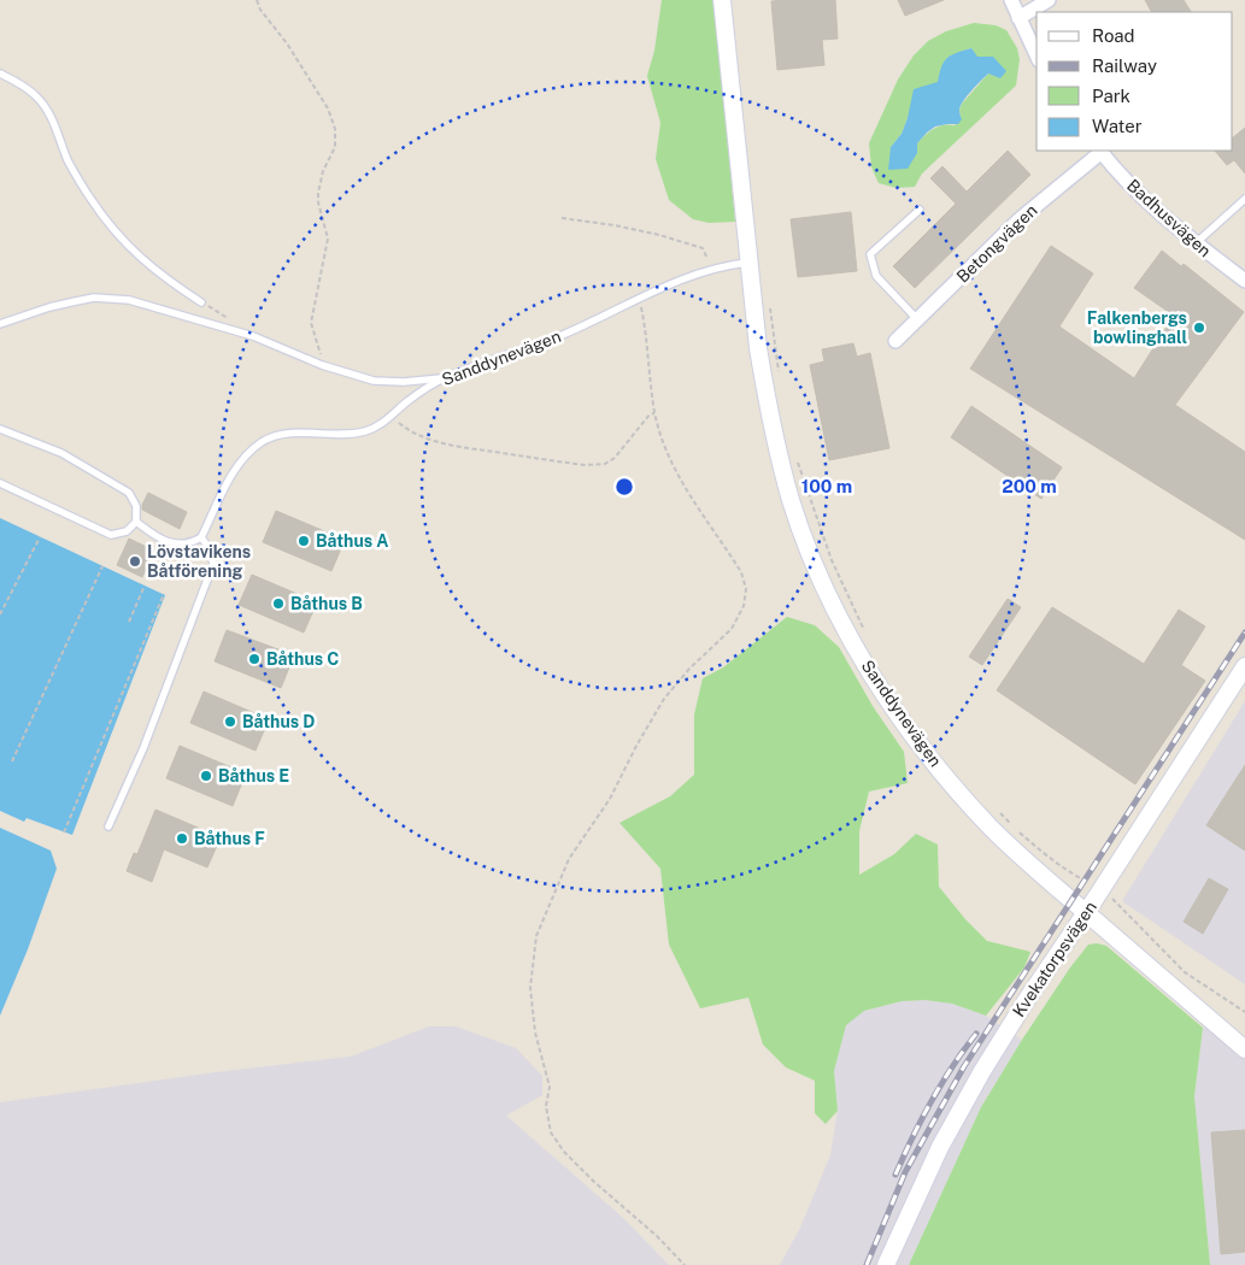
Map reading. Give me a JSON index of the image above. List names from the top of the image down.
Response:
{
  "streets": {
    "street": [
      "Badhusvägen",
      "Betongvägen",
      "Sanddynevägen",
      "Kvekatorpsvägen"
    ]
  },
  "crossings": [
    ["Badhusvägen", "Betongvägen"],
    ["Sanddynevägen", "Kvekatorpsvägen"]
  ],
  "places": [
    "Falkenbergs bowlinghall",
    "Båthus A",
    "Lövstavikens Båtförening",
    "Båthus B",
    "Båthus C",
    "Båthus D",
    "Båthus E",
    "Båthus F"
  ],
  "legend": [
    "Road",
    "Railway",
    "Park",
    "Water"
  ],
  "rings": ["100 m", "200 m"]
}
